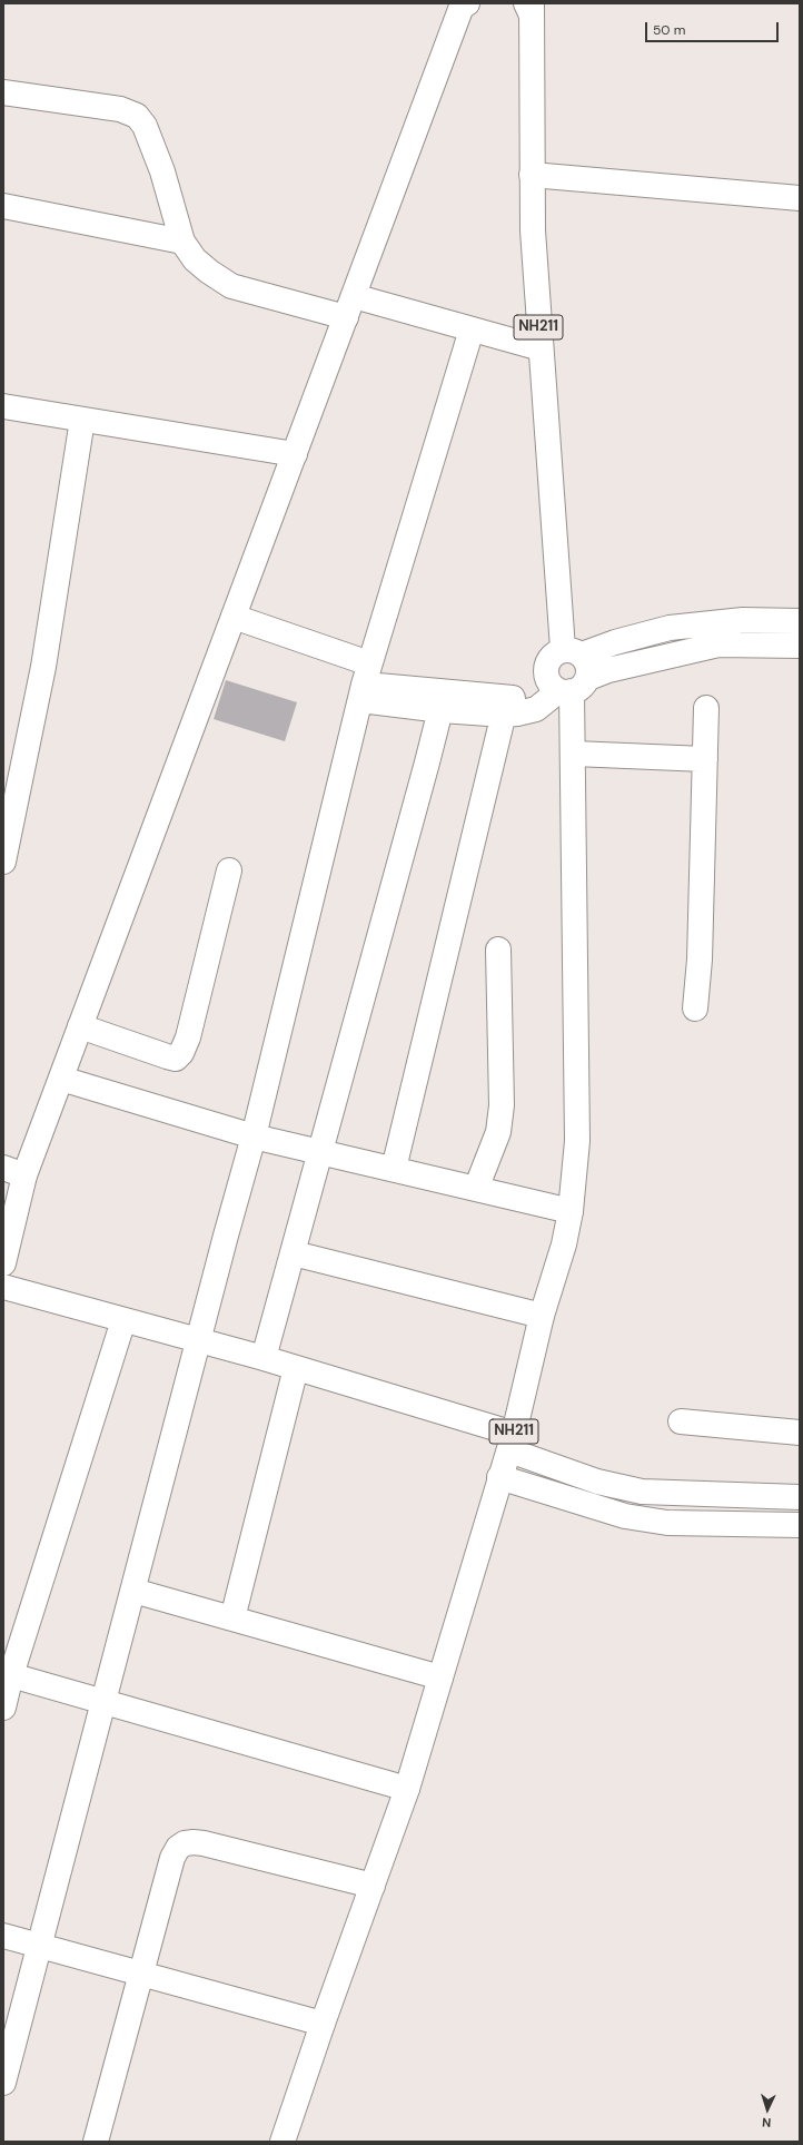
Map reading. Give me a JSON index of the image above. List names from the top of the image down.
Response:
{
  "streets": {
    "street": ["NH211"]
  },
  "scale_bar": "50 m",
  "north": "bottom"
}
